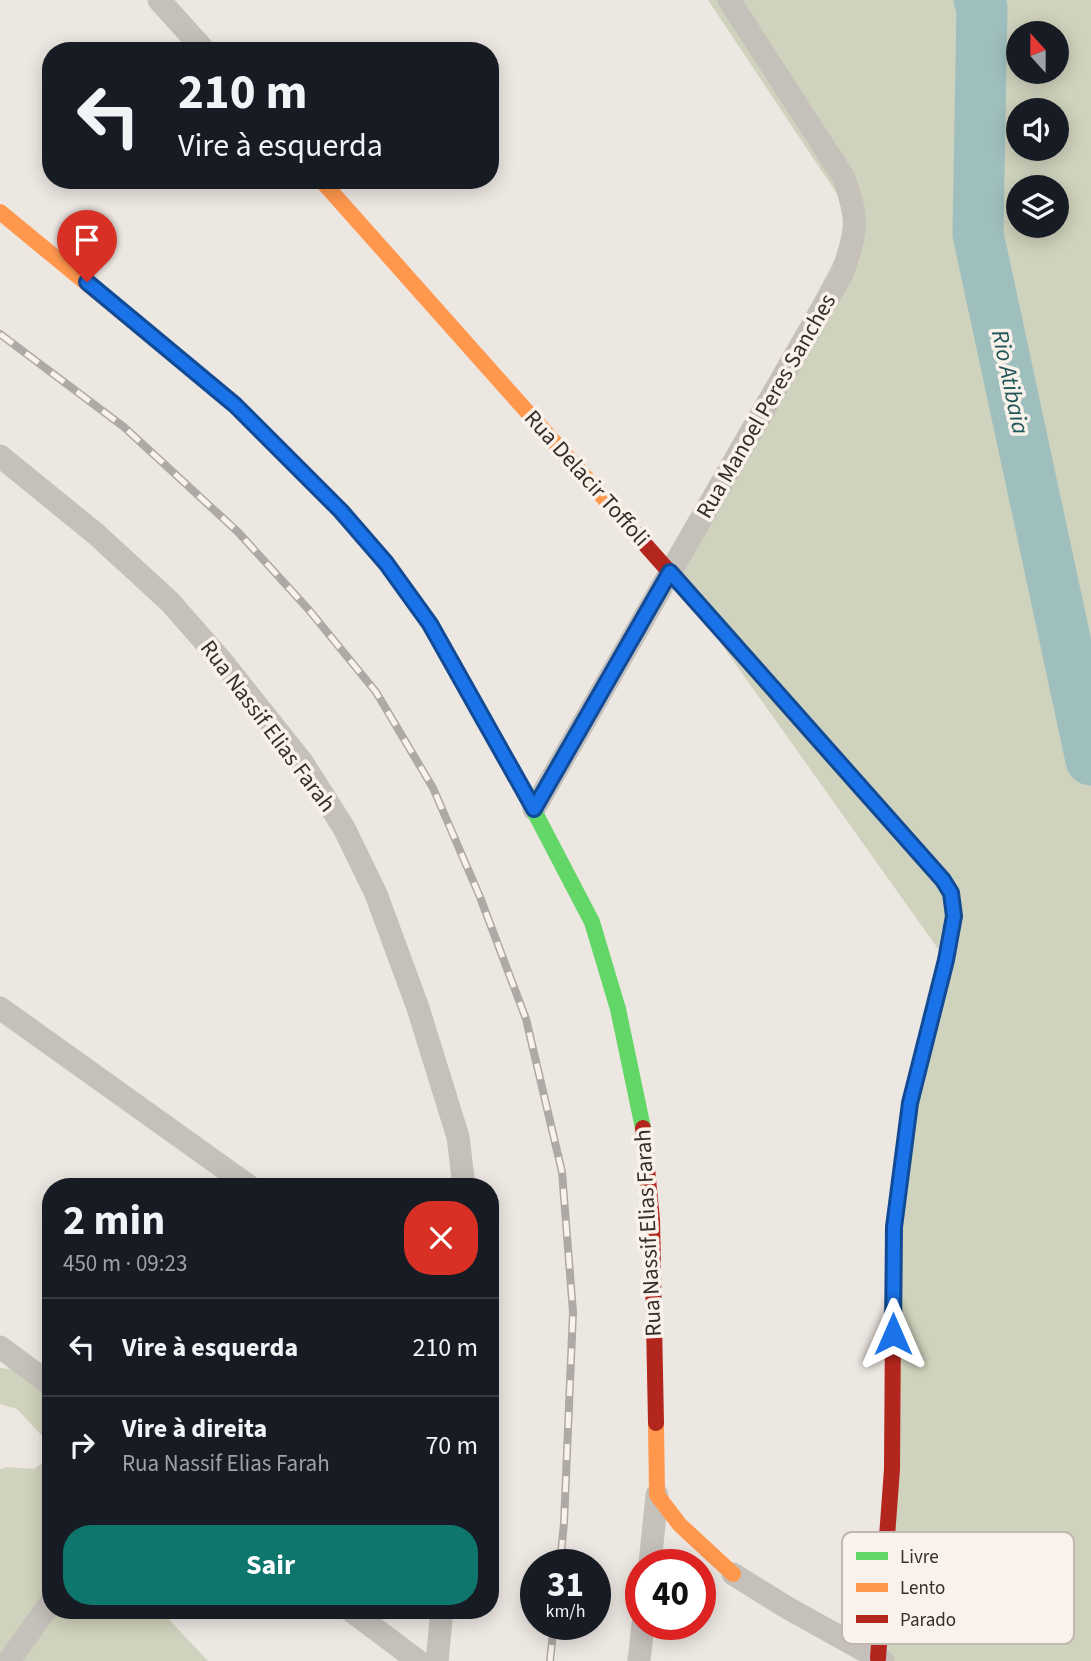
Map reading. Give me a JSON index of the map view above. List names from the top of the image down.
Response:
{
  "streets": {
    "street": ["Rua Manoel Peres Sanches", "Rua Delacir Toffoli", "Rua Nassif Elias Farah"]
  },
  "crossings": [
    ["Rua Manoel Peres Sanches", "Rua Delacir Toffoli"],
    ["Rua Manoel Peres Sanches", "Rua Nassif Elias Farah"]
  ],
  "water": ["Rio Atibaia"],
  "legend": ["Livre", "Lento", "Parado"],
  "north": "top",
  "page": {
    "turn": ["210 m", "Vire à esquerda"],
    "heading": ["2 min", "450 m · 09:23"],
    "list": [
      {
        "name": "Vire à esquerda",
        "value": "210 m"
      },
      {
        "name": "Vire à direita",
        "note": "Rua Nassif Elias Farah",
        "value": "70 m"
      }
    ],
    "buttons": "Sair",
    "speed": "31 km/h",
    "limit": "40"
  }
}
